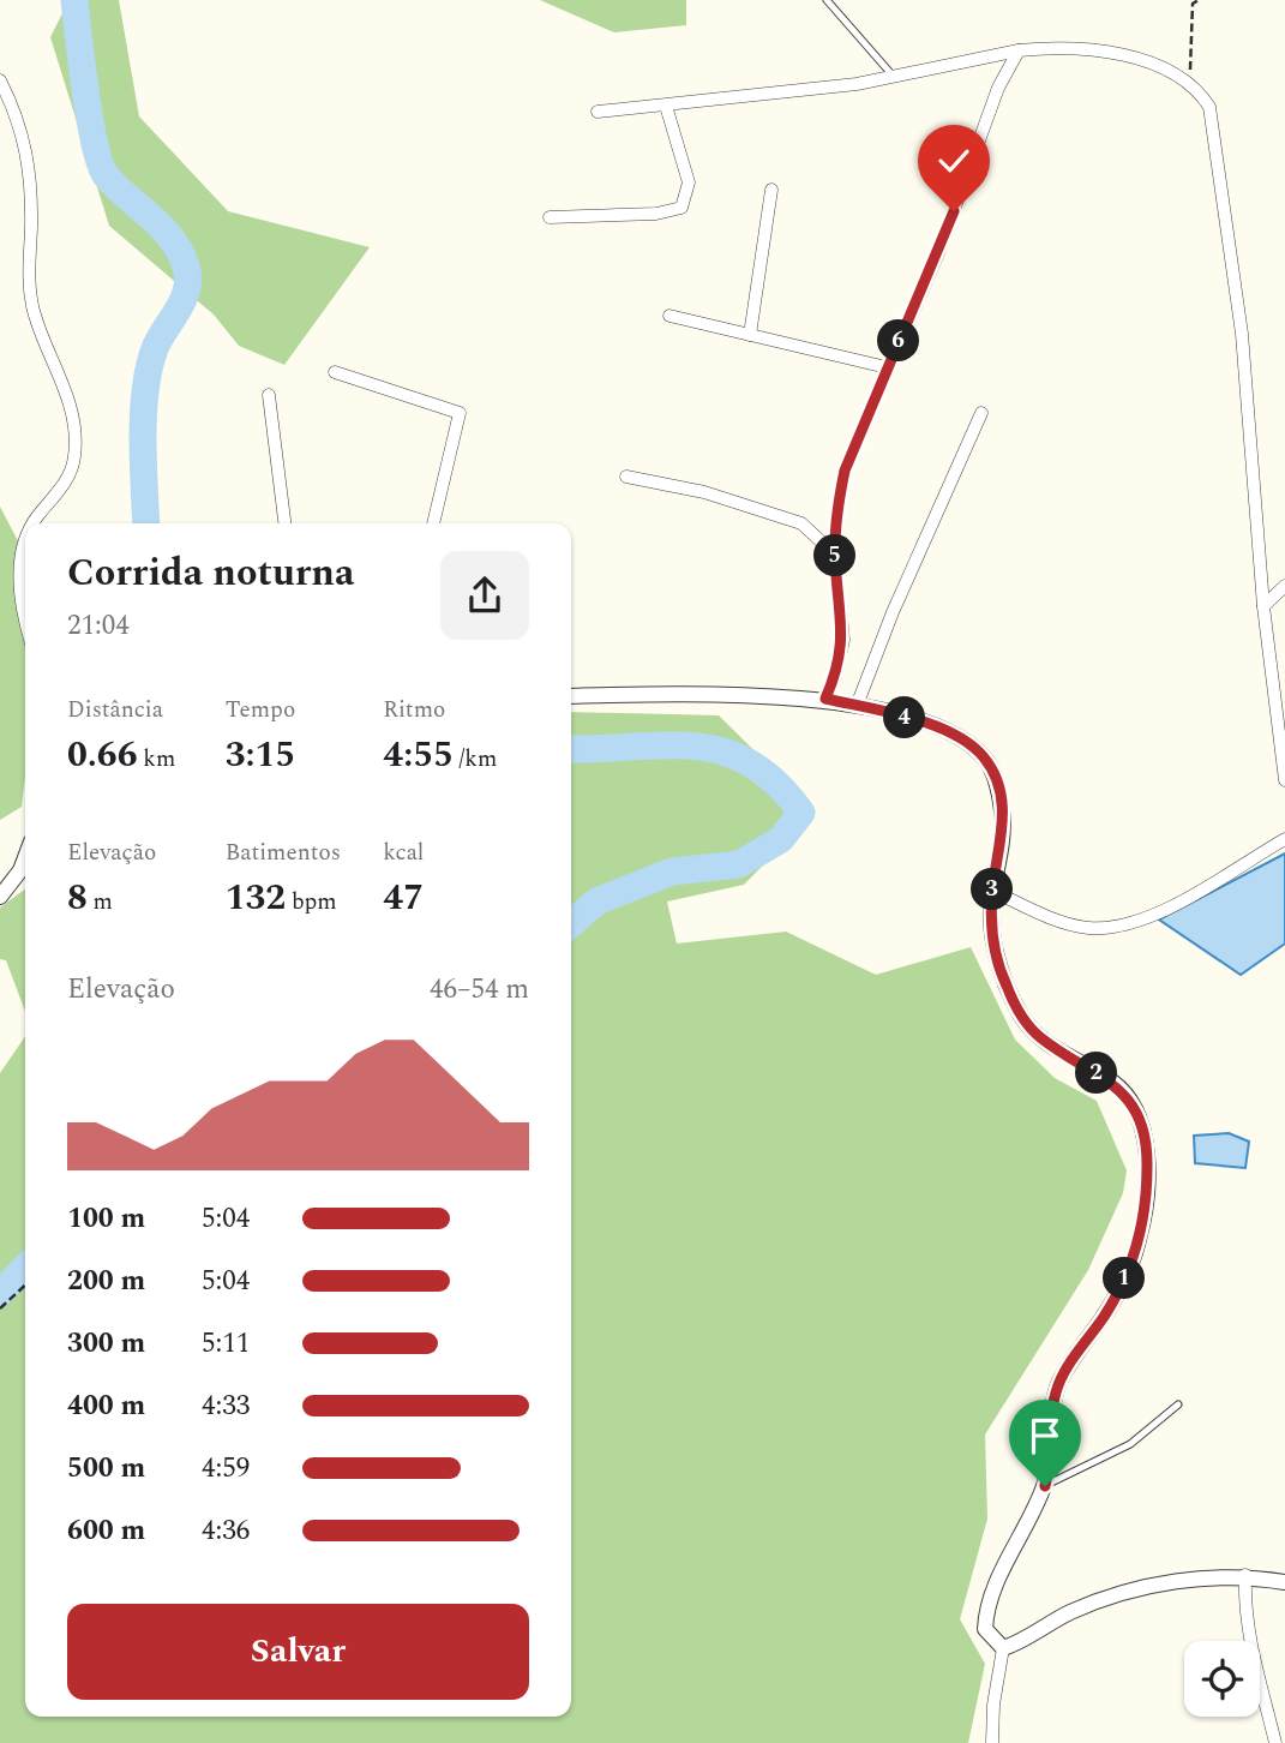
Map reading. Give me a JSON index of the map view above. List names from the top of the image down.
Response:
{
  "page": {
    "pins": [
      "6",
      "5",
      "4",
      "3",
      "2",
      "1"
    ],
    "heading": ["Corrida noturna", "21:04"],
    "stats": [
      ["Distância", "0.66 km"],
      ["Tempo", "3:15"],
      ["Ritmo", "4:55 /km"],
      ["Elevação", "8 m"],
      ["Batimentos", "132 bpm"],
      ["kcal", "47"]
    ],
    "chart": ["Elevação", "46–54 m"],
    "list": [
      {
        "name": "100 m",
        "note": "5:04"
      },
      {
        "name": "200 m",
        "note": "5:04"
      },
      {
        "name": "300 m",
        "note": "5:11"
      },
      {
        "name": "400 m",
        "note": "4:33"
      },
      {
        "name": "500 m",
        "note": "4:59"
      },
      {
        "name": "600 m",
        "note": "4:36"
      }
    ],
    "buttons": "Salvar"
  }
}
